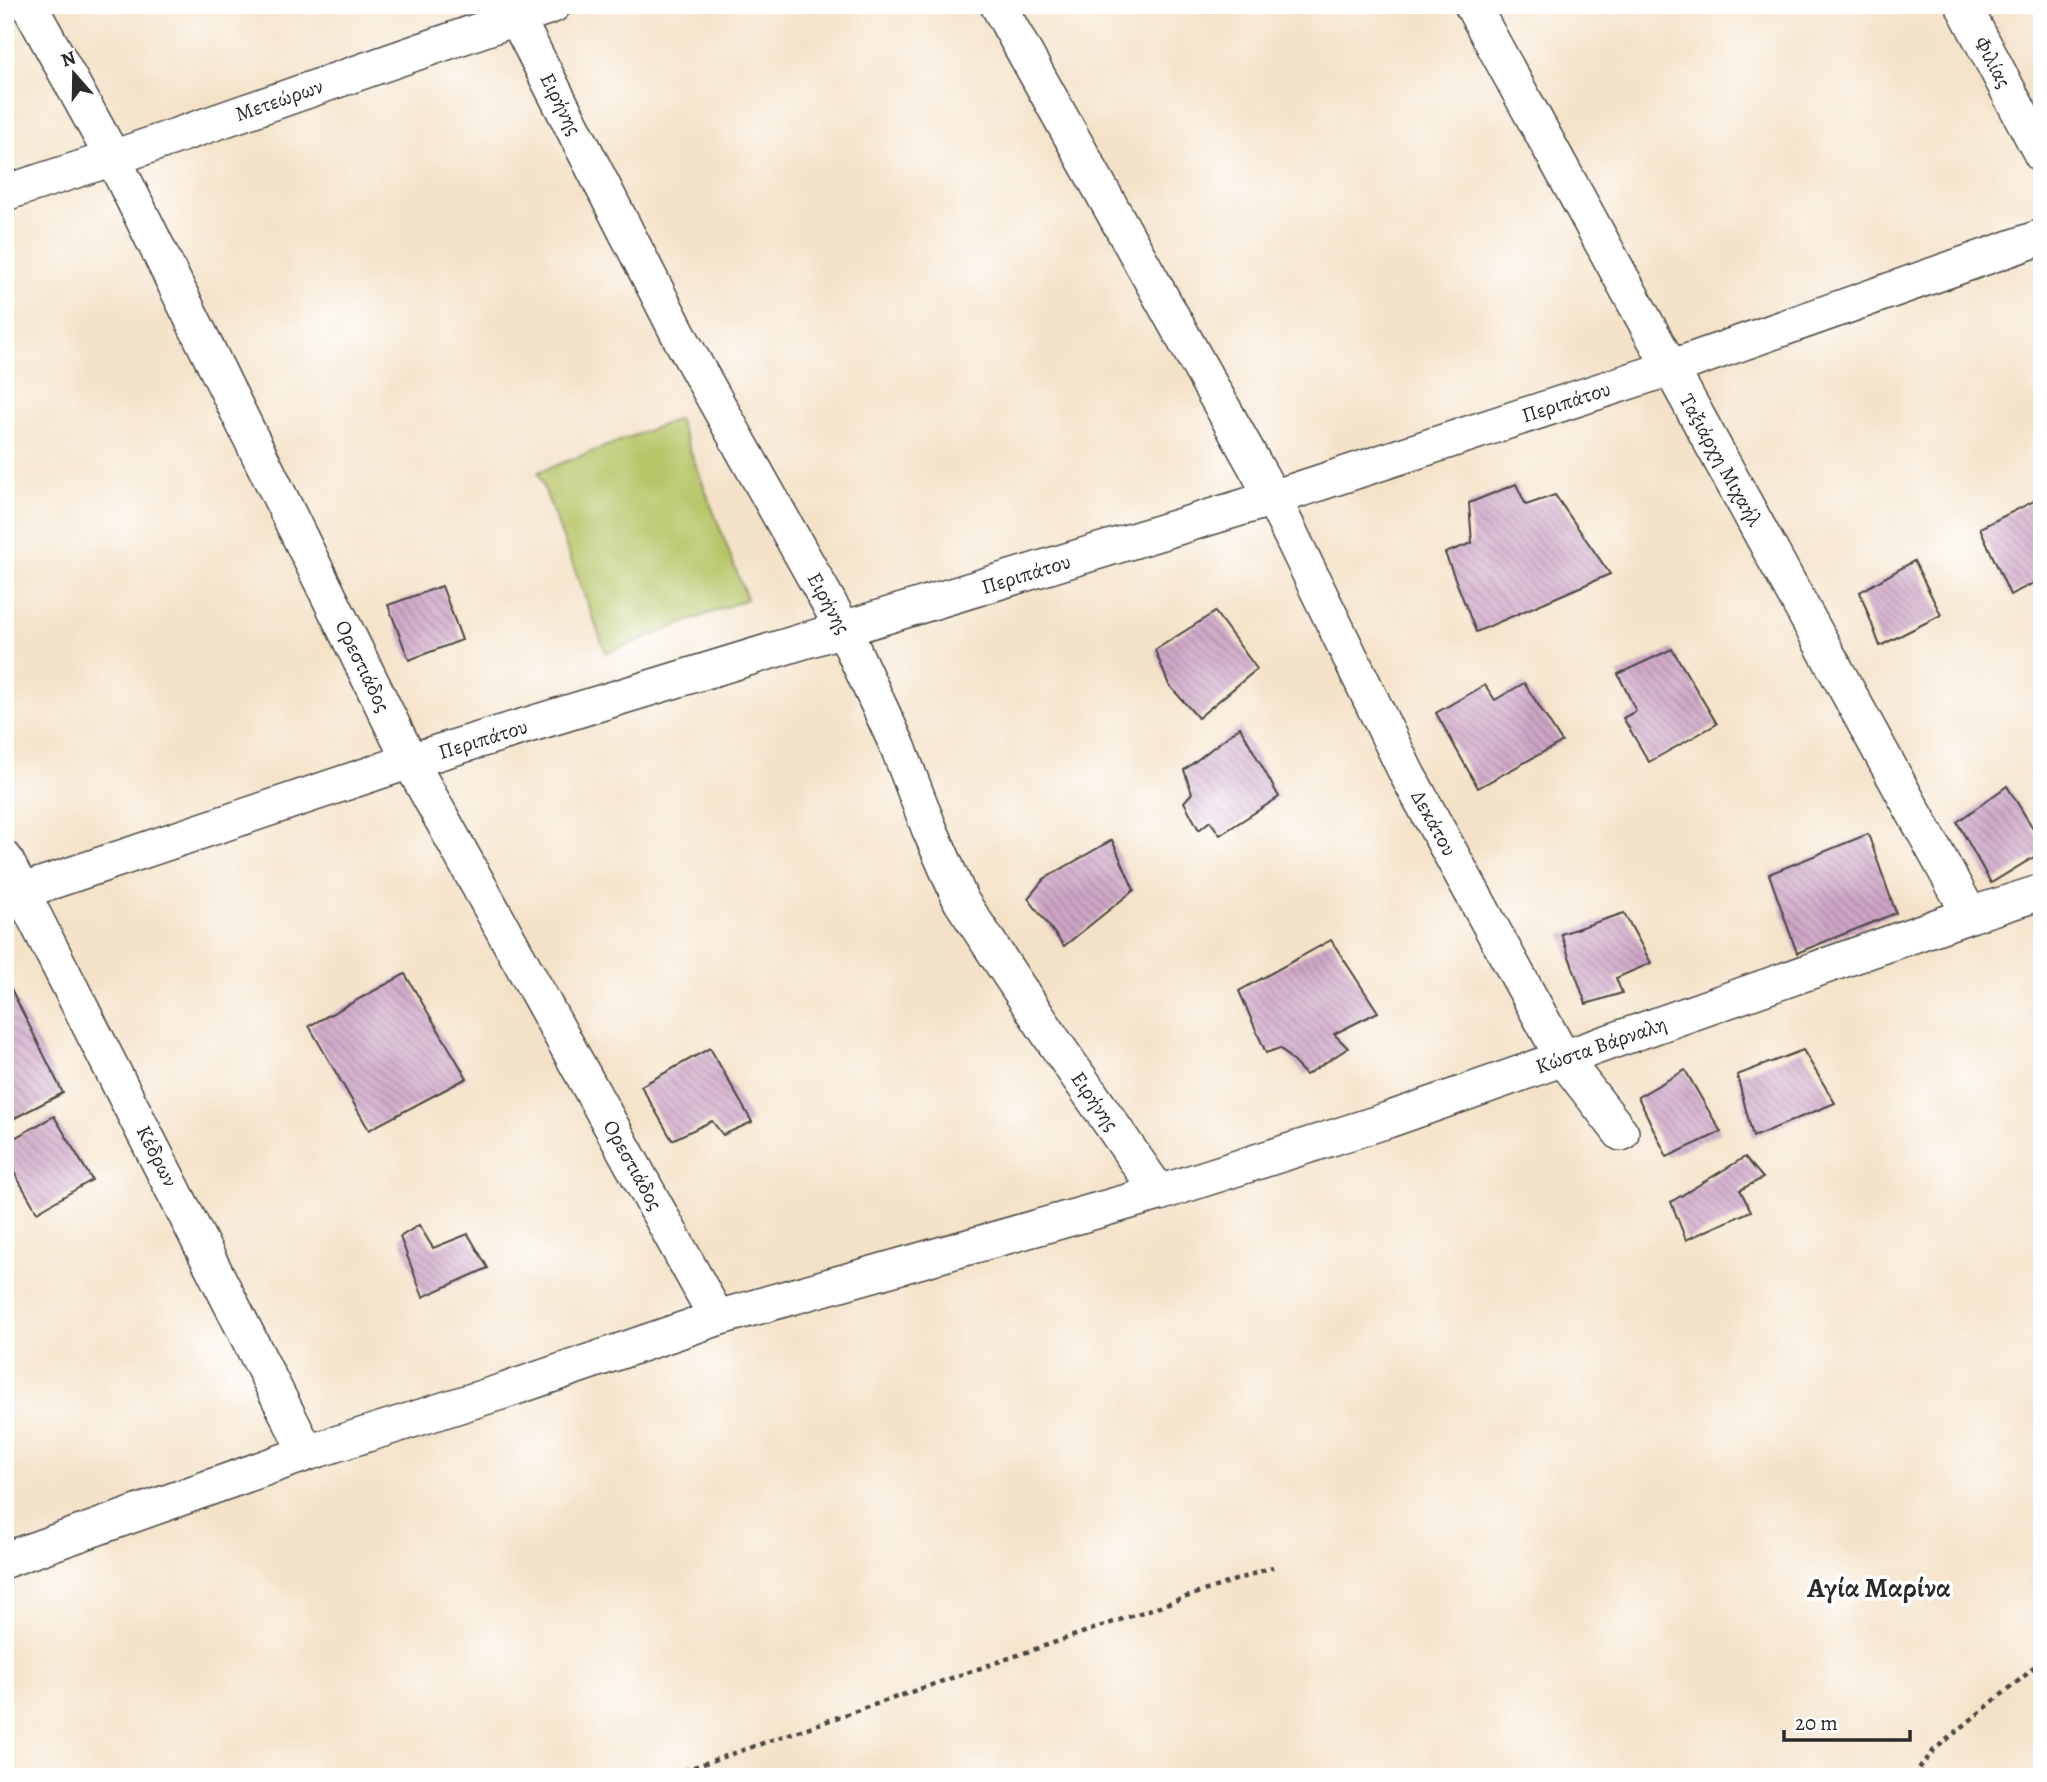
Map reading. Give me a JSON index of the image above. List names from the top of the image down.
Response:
{
  "streets": {
    "street": [
      "Φιλίας",
      "Μετεώρων",
      "Ειρήνης",
      "Περιπάτου",
      "Ταξιάρχη Μιχαήλ",
      "Ορεστιάδος",
      "Δεκάτου",
      "Κώστα Βάρναλη",
      "Κέδρων"
    ]
  },
  "crossings": [
    ["Μετεώρων", "Ειρήνης"],
    ["Μετεώρων", "Ορεστιάδος"],
    ["Ειρήνης", "Περιπάτου"],
    ["Ειρήνης", "Κώστα Βάρναλη"],
    ["Περιπάτου", "Ταξιάρχη Μιχαήλ"],
    ["Περιπάτου", "Ορεστιάδος"],
    ["Περιπάτου", "Δεκάτου"],
    ["Περιπάτου", "Κέδρων"],
    ["Ταξιάρχη Μιχαήλ", "Κώστα Βάρναλη"],
    ["Ορεστιάδος", "Κώστα Βάρναλη"],
    ["Δεκάτου", "Κώστα Βάρναλη"],
    ["Κώστα Βάρναλη", "Κέδρων"]
  ],
  "districts": ["Αγία Μαρίνα"],
  "scale_bar": "20 m",
  "north": "top"
}
